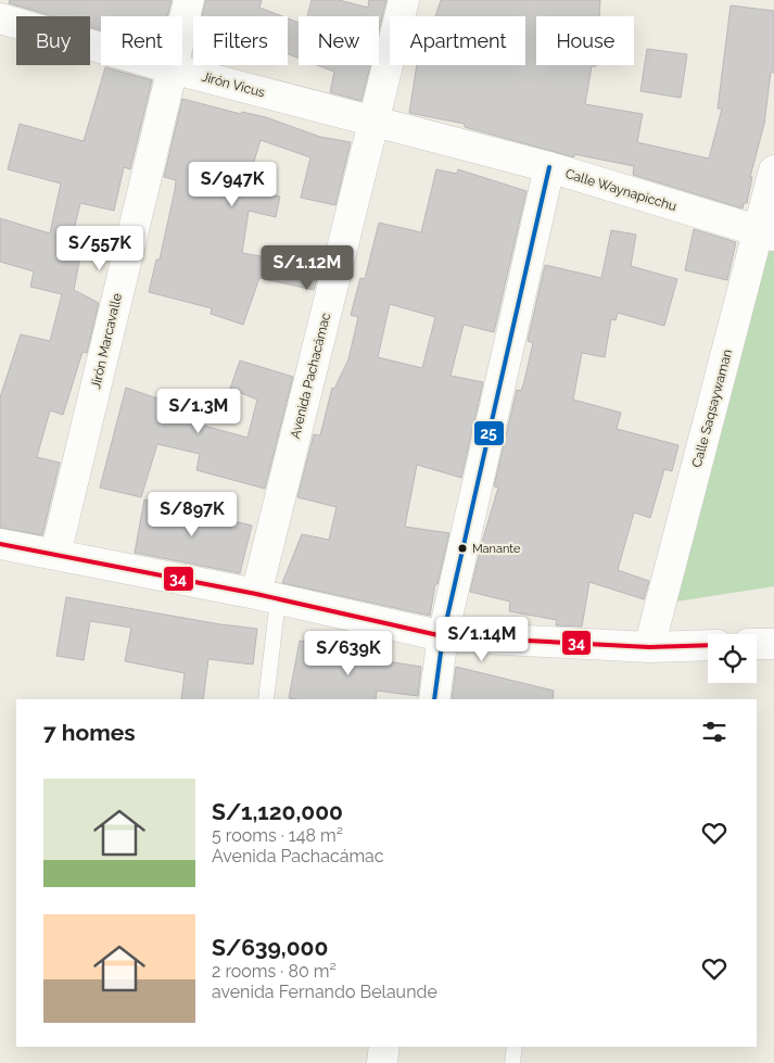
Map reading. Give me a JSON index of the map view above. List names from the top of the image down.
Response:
{
  "streets": {
    "street": [
      "Jirón Vicus",
      "Calle Waynapicchu",
      "Jirón Marcavalle",
      "Avenida Pachacámac",
      "Calle Saqsaywaman"
    ]
  },
  "crossings": [
    ["Jirón Vicus", "Calle Waynapicchu"],
    ["Jirón Vicus", "Jirón Marcavalle"],
    ["Jirón Vicus", "Avenida Pachacámac"],
    ["Calle Waynapicchu", "Avenida Pachacámac"],
    ["Calle Waynapicchu", "Calle Saqsaywaman"]
  ],
  "places": ["Manante"],
  "lines": ["transit line 25", "transit line 34"],
  "page": {
    "chip": [
      "Buy",
      "Rent",
      "Filters",
      "New",
      "Apartment",
      "House"
    ],
    "price": [
      "S/947K",
      "S/557K",
      "S/1.12M",
      "S/1.3M",
      "S/897K",
      "S/1.14M",
      "S/639K"
    ],
    "heading": "7 homes",
    "list": [
      {
        "name": "S/1,120,000",
        "note": "5 rooms · 148 m² · Avenida Pachacámac"
      },
      {
        "name": "S/639,000",
        "note": "2 rooms · 80 m² · avenida Fernando Belaunde"
      }
    ]
  }
}
